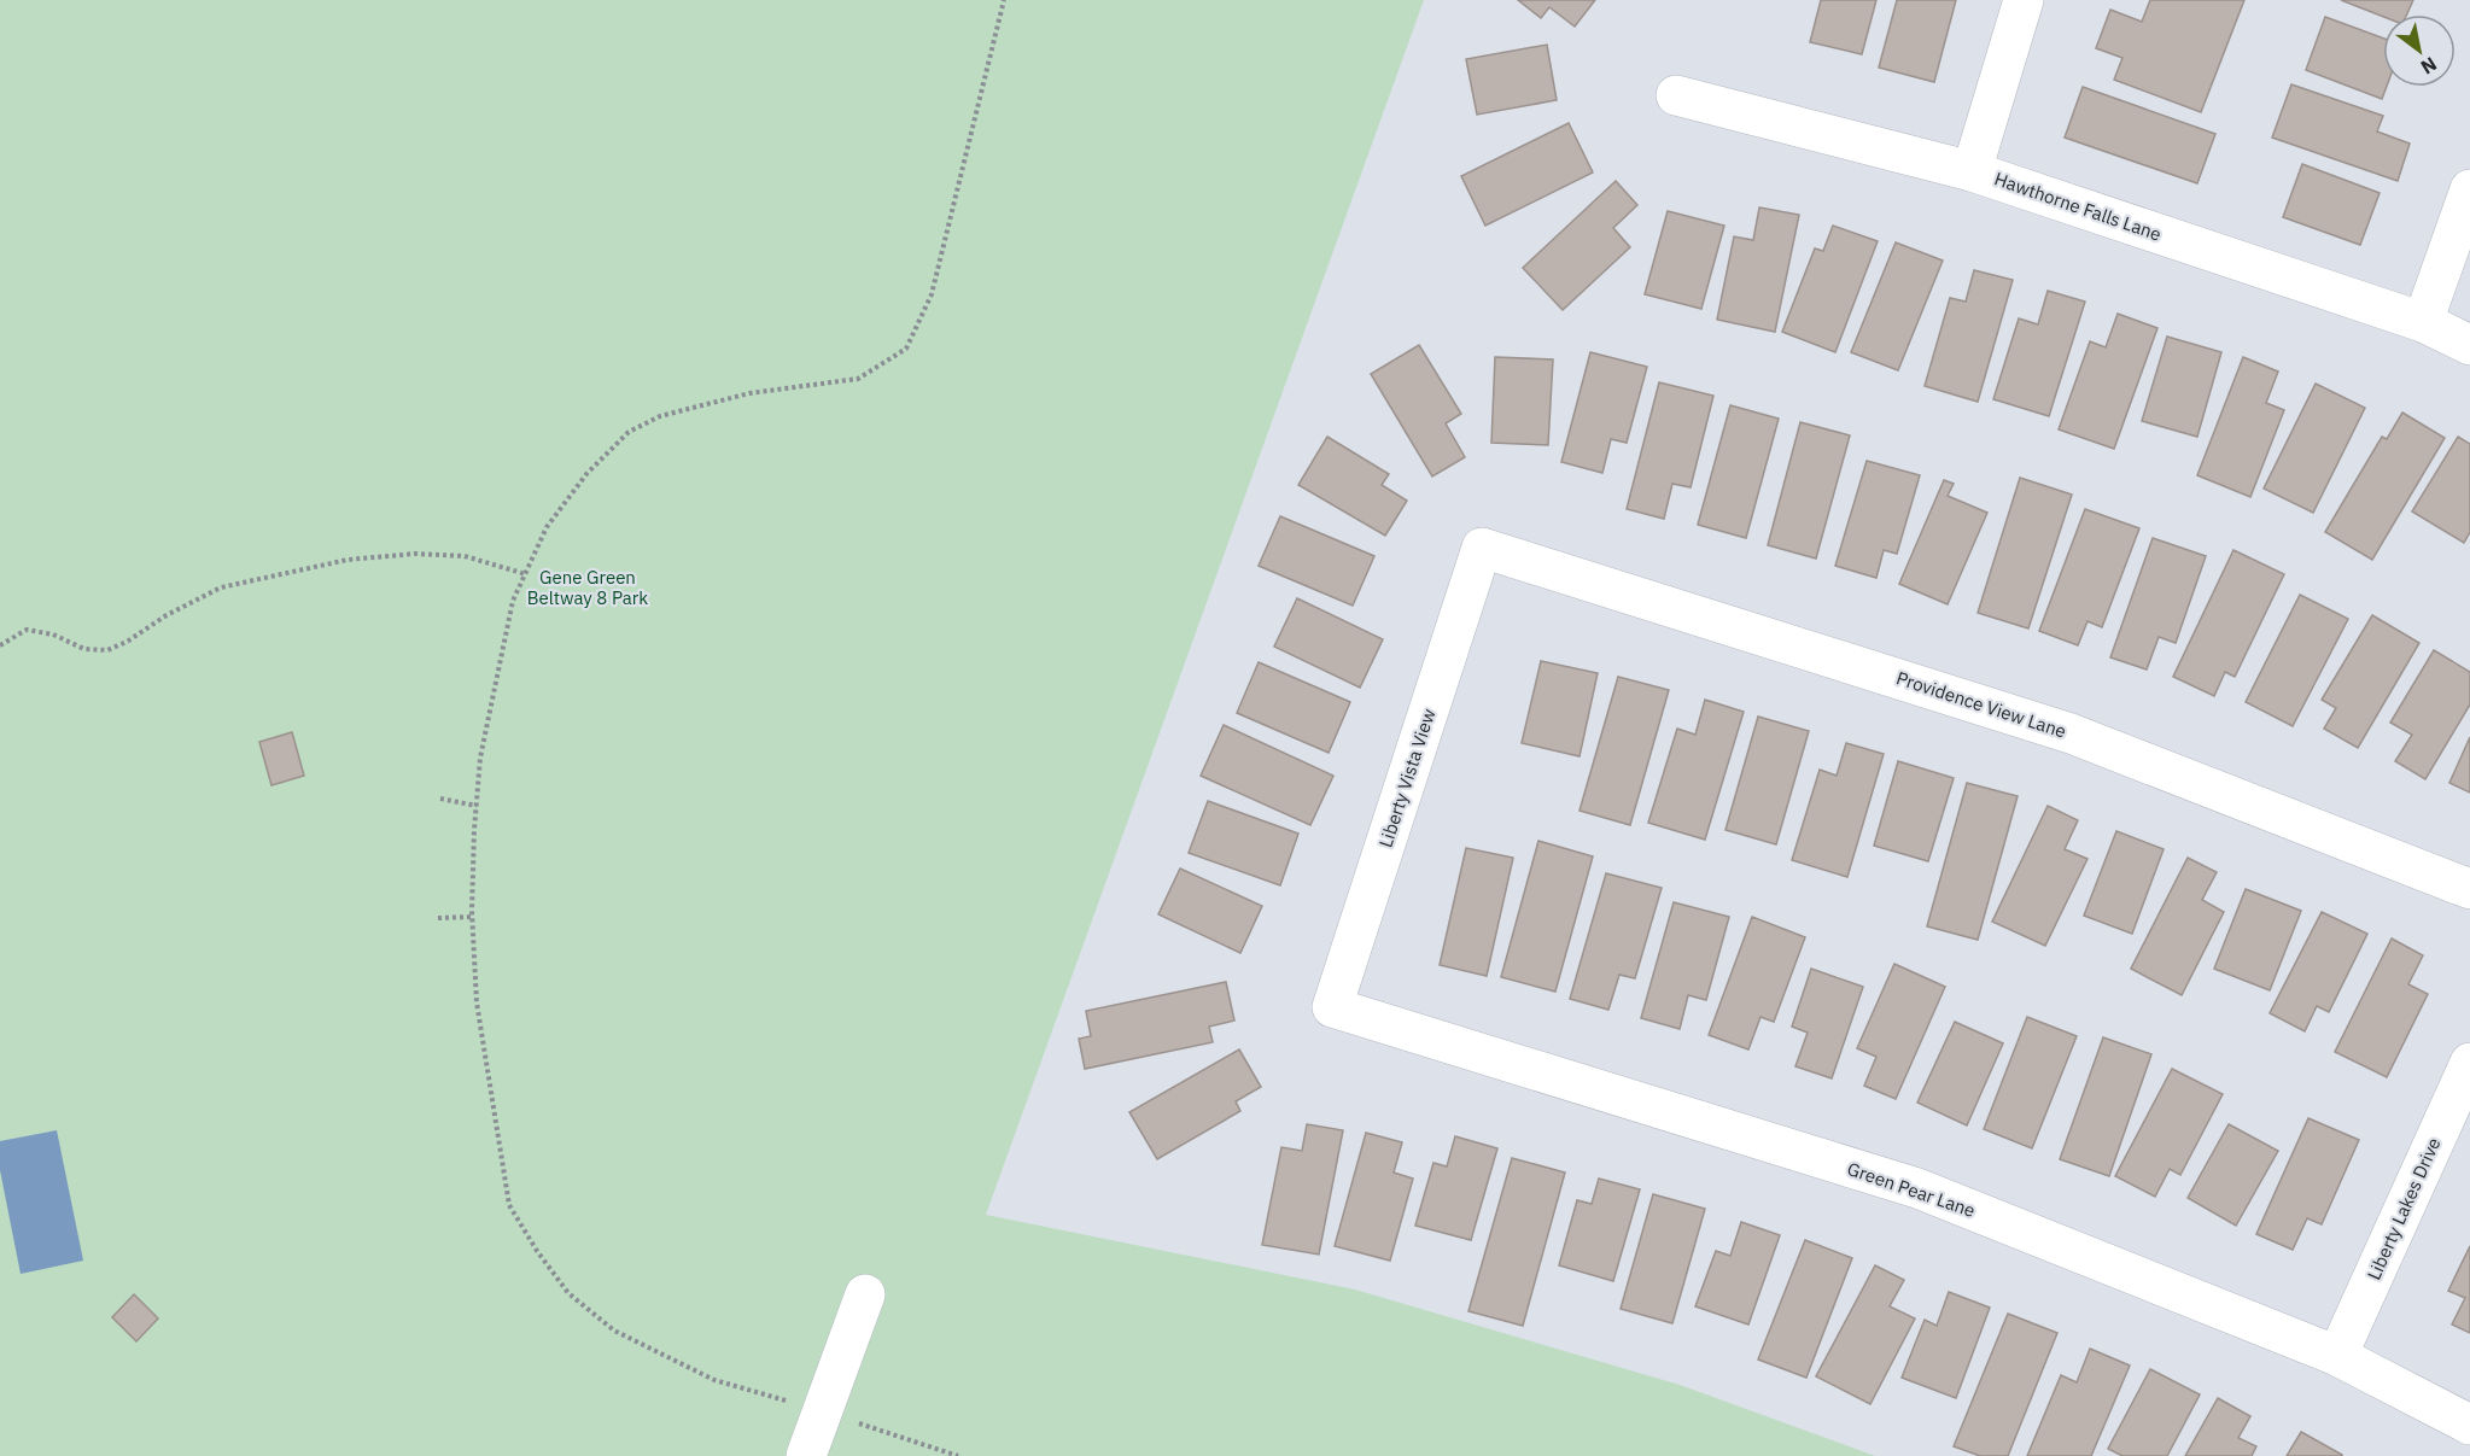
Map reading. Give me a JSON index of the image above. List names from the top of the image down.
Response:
{
  "streets": {
    "street": [
      "Hawthorne Falls Lane",
      "Providence View Lane",
      "Liberty Vista View",
      "Green Pear Lane",
      "Liberty Lakes Drive"
    ]
  },
  "crossings": [
    ["Providence View Lane", "Liberty Vista View"],
    ["Liberty Vista View", "Green Pear Lane"],
    ["Green Pear Lane", "Liberty Lakes Drive"]
  ],
  "parks": ["Gene Green Beltway 8 Park"],
  "north": "bottom right"
}
